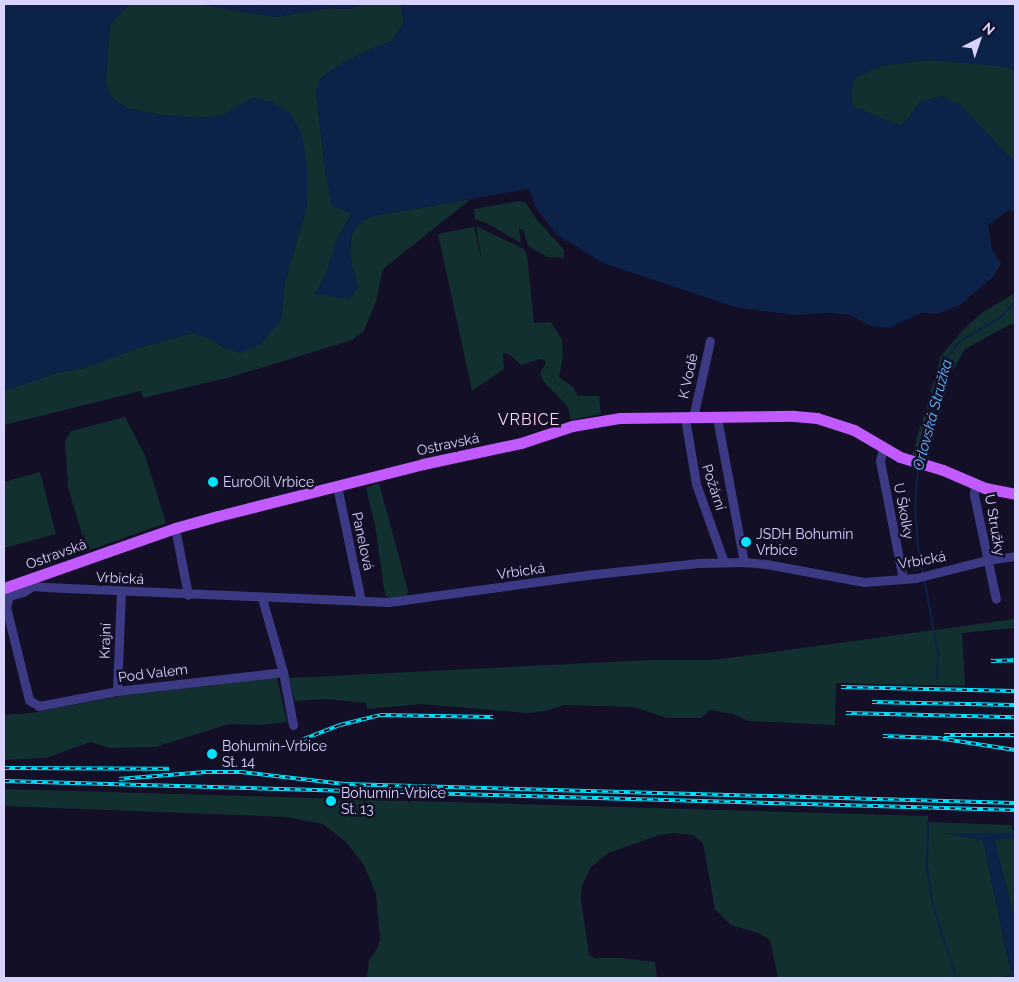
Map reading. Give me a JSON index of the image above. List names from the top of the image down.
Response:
{
  "streets": {
    "main road": ["Ostravská"],
    "street": [
      "K Vodě",
      "Požární",
      "U Školky",
      "U Stružky",
      "Panelová",
      "Vrbická",
      "Krajní",
      "Pod Valem"
    ]
  },
  "crossings": [
    ["K Vodě", "Ostravská"],
    ["K Vodě", "Požární"],
    ["Ostravská", "Požární"],
    ["Ostravská", "U Školky"],
    ["Ostravská", "U Stružky"],
    ["Ostravská", "Panelová"],
    ["Ostravská", "Vrbická"],
    ["Ostravská", "Pod Valem"],
    ["Požární", "Vrbická"],
    ["U Školky", "Vrbická"],
    ["U Stružky", "Vrbická"],
    ["Panelová", "Vrbická"],
    ["Vrbická", "Krajní"],
    ["Vrbická", "Pod Valem"],
    ["Krajní", "Pod Valem"]
  ],
  "districts": ["VRBICE"],
  "water": ["Orlovská Stružka"],
  "places": [
    "EuroOil Vrbice",
    "JSDH Bohumín Vrbice",
    "Bohumín-Vrbice St. 14",
    "Bohumín-Vrbice St. 13"
  ],
  "north": "top right"
}
